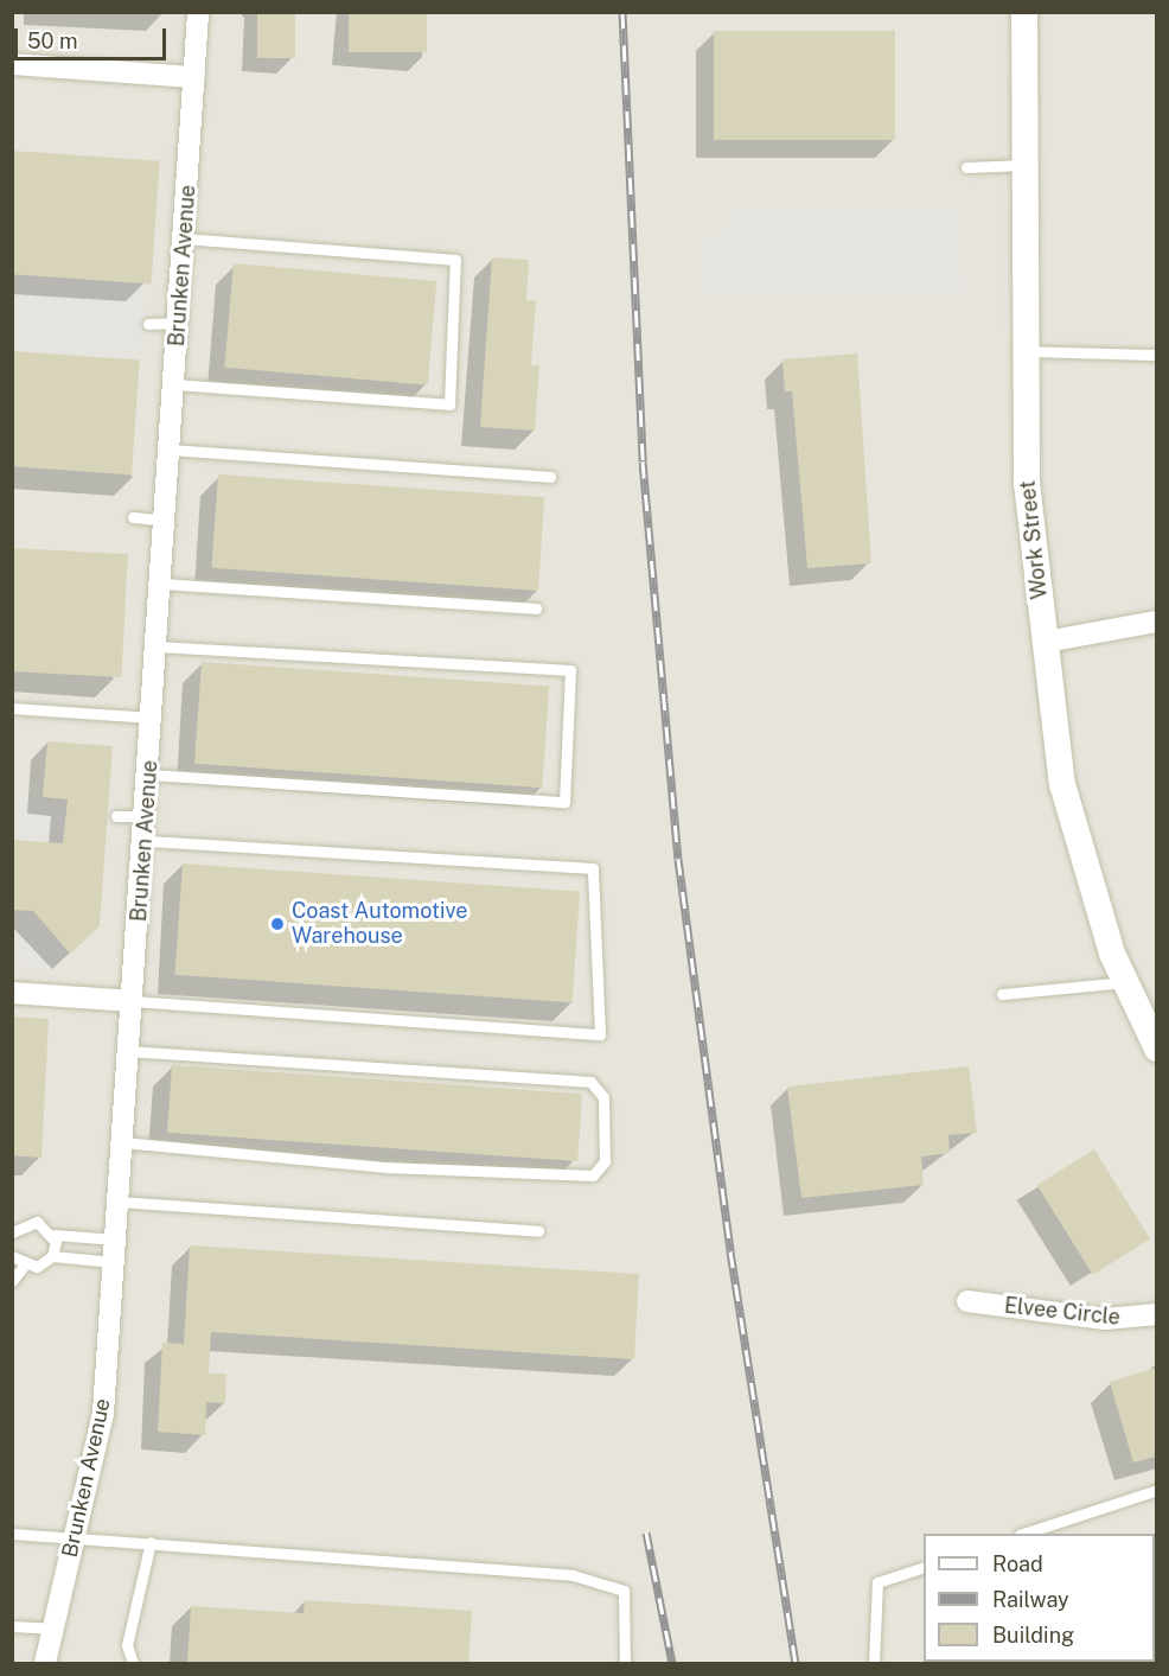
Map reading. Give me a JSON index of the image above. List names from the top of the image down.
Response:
{
  "streets": {
    "street": ["Brunken Avenue", "Work Street", "Elvee Circle"]
  },
  "places": ["Coast Automotive Warehouse"],
  "legend": ["Road", "Railway", "Building"],
  "scale_bar": "50 m"
}
